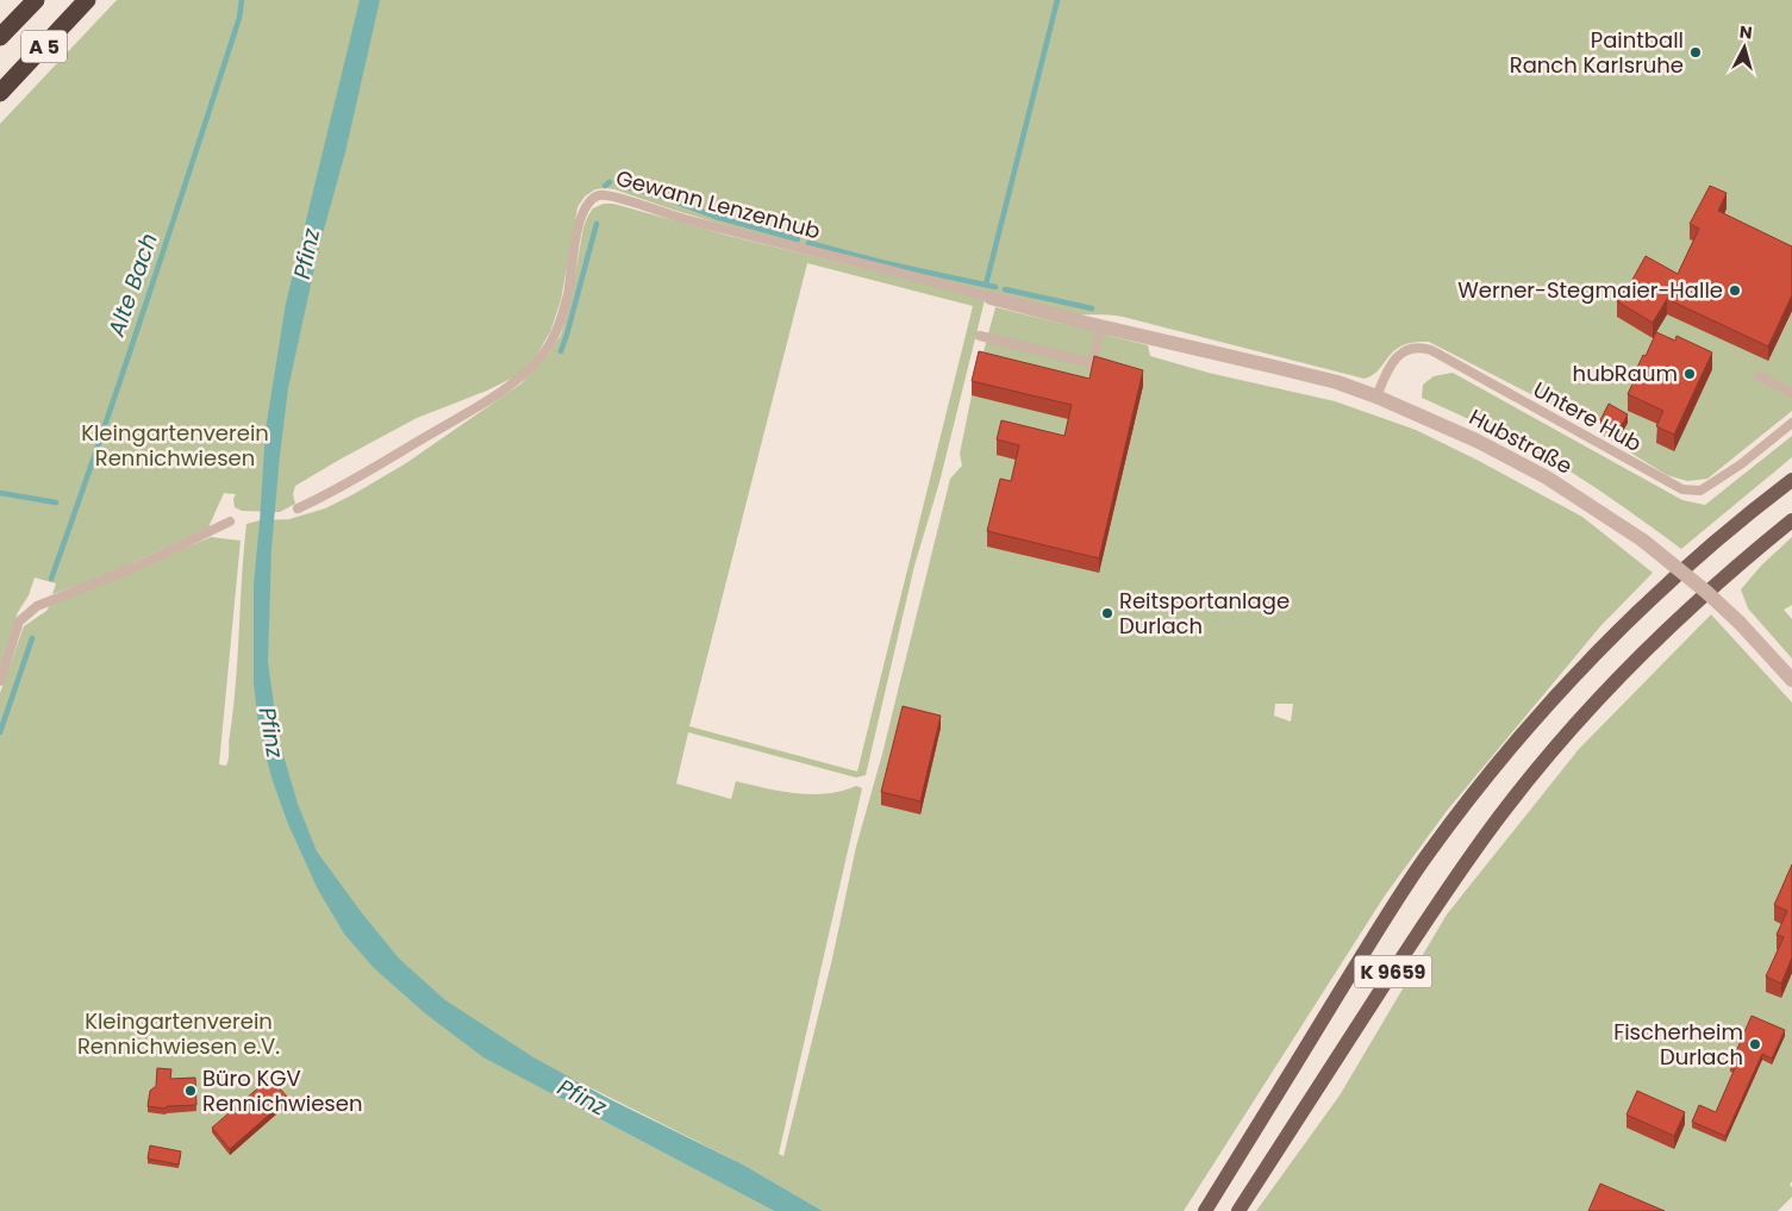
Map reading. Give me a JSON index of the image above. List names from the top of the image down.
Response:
{
  "streets": {
    "highway": ["A 5"],
    "main road": ["K 9659"],
    "street": ["Gewann Lenzenhub", "Hubstraße"],
    "lane": ["Untere Hub"]
  },
  "crossings": [
    ["Gewann Lenzenhub", "Hubstraße"],
    ["Untere Hub", "Hubstraße"]
  ],
  "water": ["Pfinz", "Alte Bach"],
  "parks": ["Kleingartenverein Rennichwiesen", "Kleingartenverein Rennichwiesen e.V."],
  "places": [
    "Paintball Ranch Karlsruhe",
    "Werner-Stegmaier-Halle",
    "hubRaum",
    "Reitsportanlage Durlach",
    "Fischerheim Durlach",
    "Büro KGV Rennichwiesen"
  ],
  "north": "top"
}
